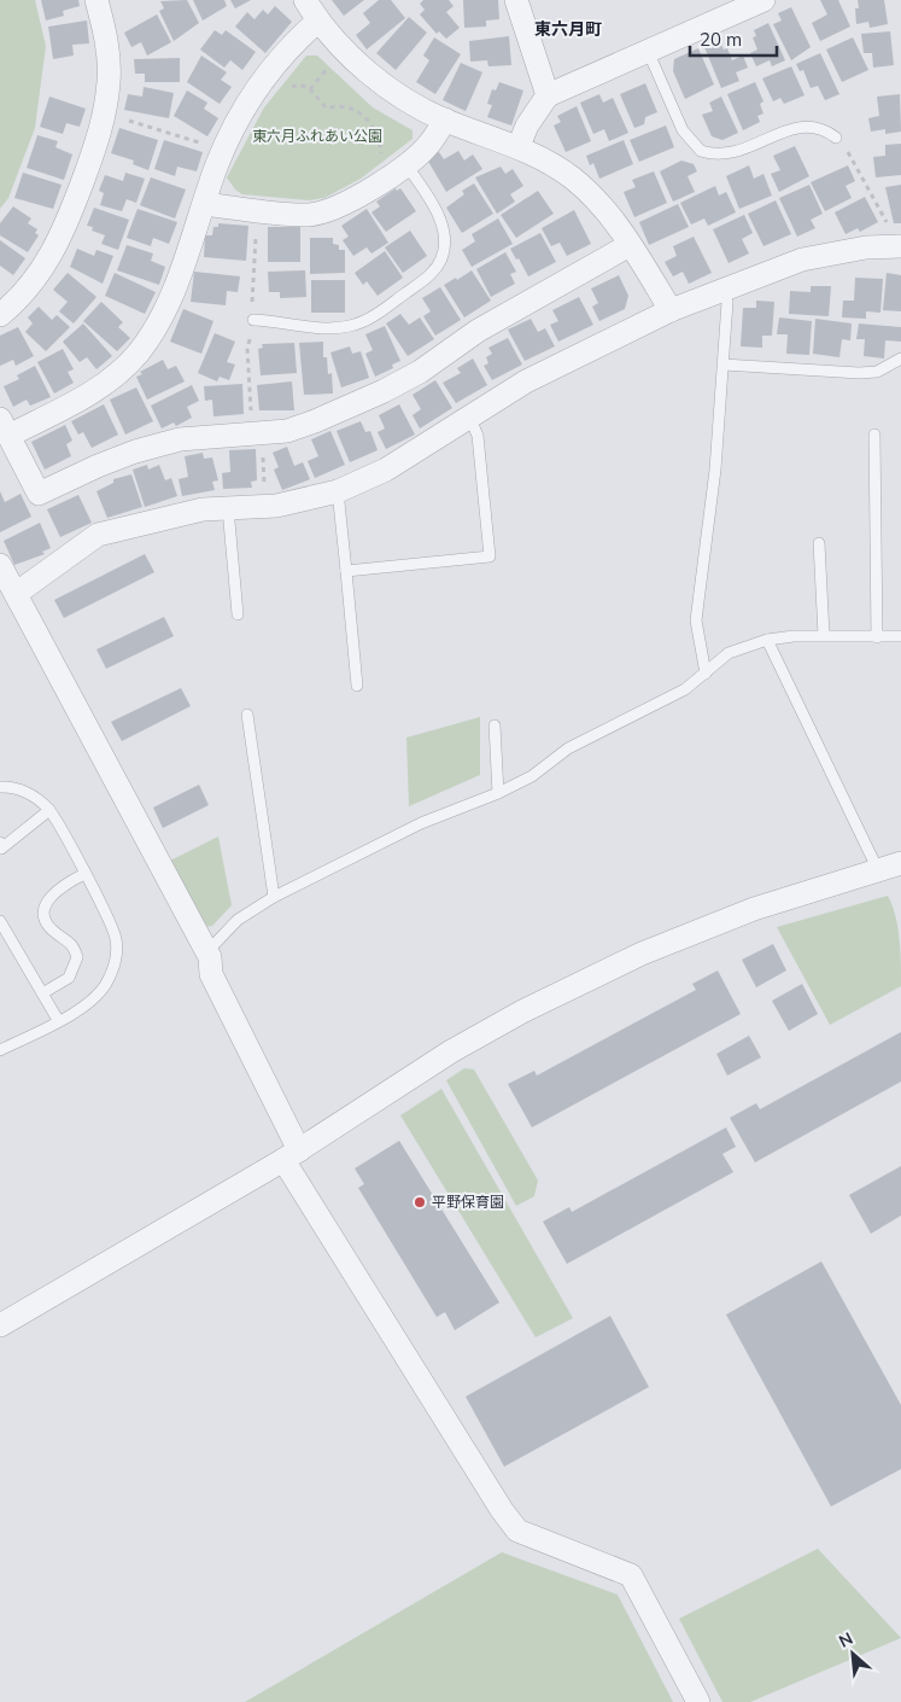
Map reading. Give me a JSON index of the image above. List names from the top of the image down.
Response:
{
  "districts": ["東六月町"],
  "parks": ["東六月ふれあい公園"],
  "places": ["平野保育園"],
  "scale_bar": "20 m",
  "north": "top left"
}
